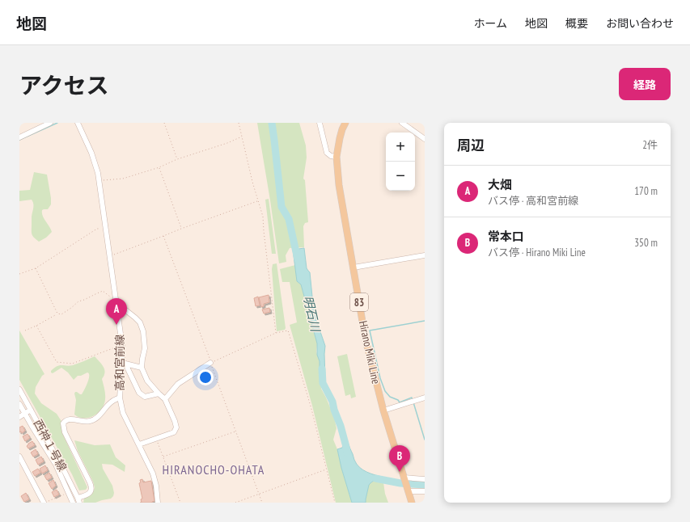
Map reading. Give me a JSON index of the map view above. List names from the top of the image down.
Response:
{
  "streets": {
    "main road": ["83", "Hirano Miki Line"],
    "street": ["高和宮前線", "西神１号線"]
  },
  "districts": ["HIRANOCHO-OHATA"],
  "water": ["明石川"],
  "page": {
    "header": "地図",
    "nav": [
      "ホーム",
      "地図",
      "概要",
      "お問い合わせ"
    ],
    "title": "アクセス",
    "buttons": "経路",
    "heading": ["周辺", "2件"],
    "map_buttons": ["+", "−"],
    "list": [
      {
        "mark": "A",
        "name": "大畑",
        "note": "バス停 · 高和宮前線",
        "value": "170 m"
      },
      {
        "mark": "B",
        "name": "常本口",
        "note": "バス停 · Hirano Miki Line",
        "value": "350 m"
      }
    ],
    "pins": ["A", "B"]
  }
}
